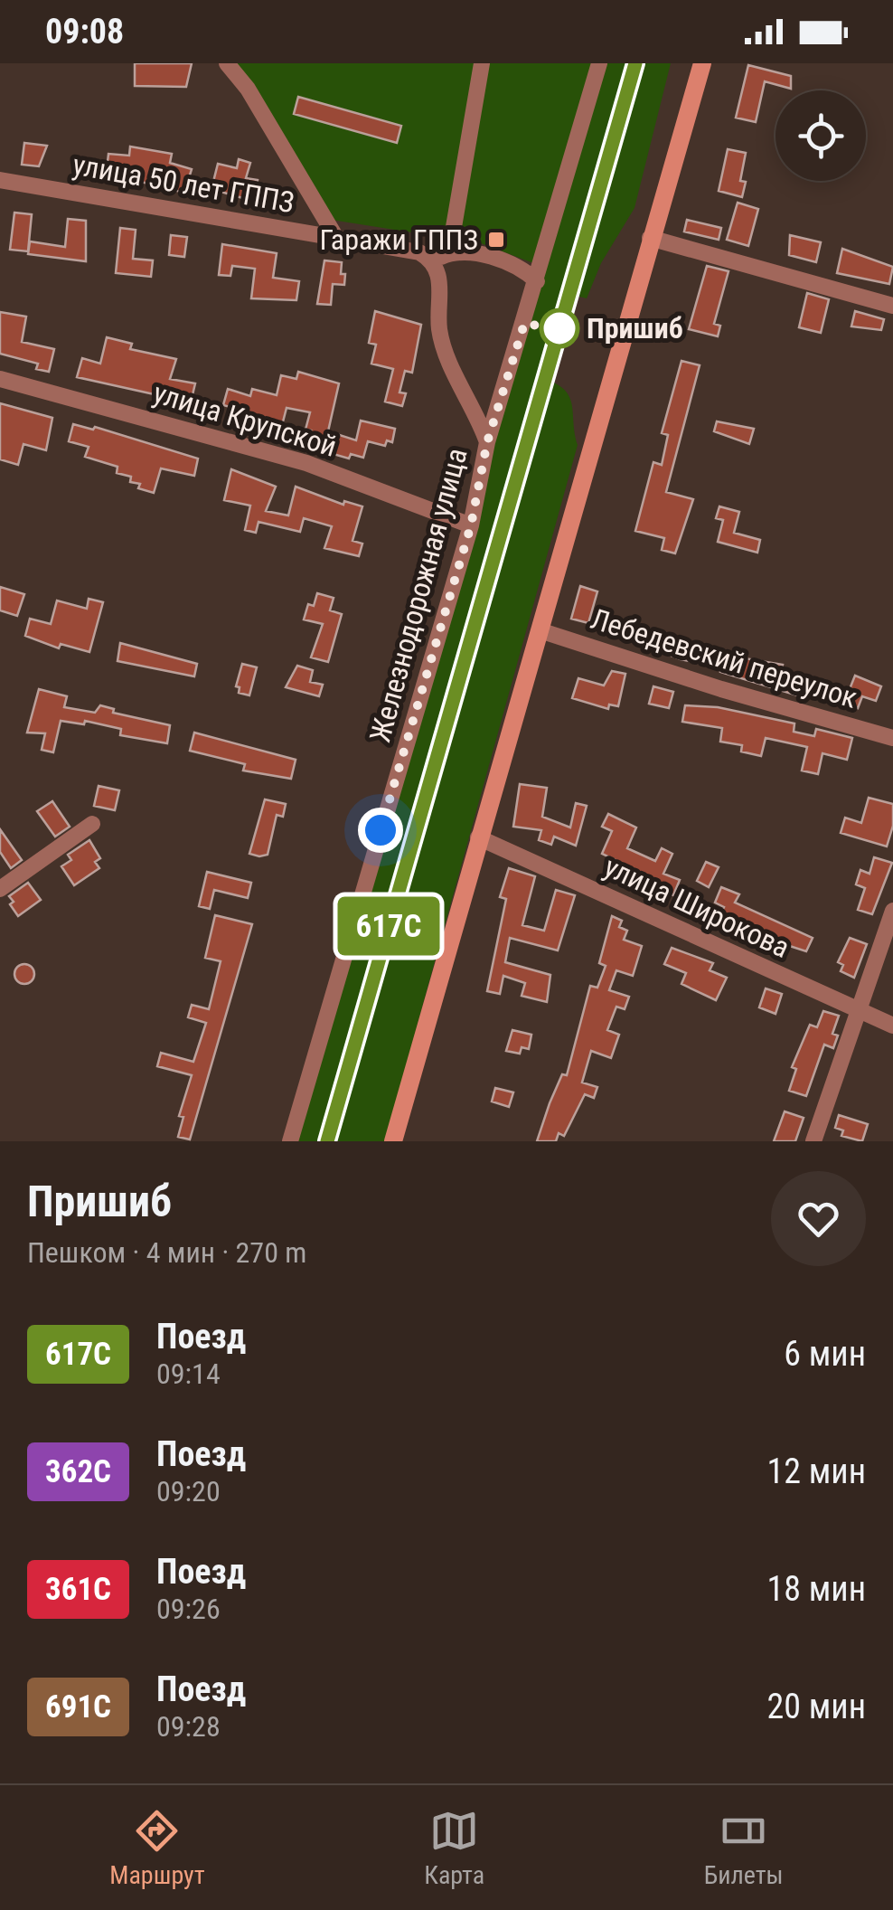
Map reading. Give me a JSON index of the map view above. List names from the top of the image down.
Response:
{
  "streets": {
    "street": [
      "улица 50 лет ГППЗ",
      "улица Крупской",
      "Железнодорожная улица",
      "Лебедевский переулок",
      "улица Широкова"
    ]
  },
  "crossings": [
    ["улица Крупской", "Железнодорожная улица"]
  ],
  "places": {
    "transit": ["Гаражи ГППЗ"],
    "other": ["Пришиб"]
  },
  "page": {
    "status": "09:08",
    "on_map": "617C",
    "heading": ["Пришиб", "Пешком · 4 мин · 270 m"],
    "list": [
      {
        "mark": "617C",
        "name": "Поезд",
        "note": "09:14",
        "value": "6 мин"
      },
      {
        "mark": "362С",
        "name": "Поезд",
        "note": "09:20",
        "value": "12 мин"
      },
      {
        "mark": "361С",
        "name": "Поезд",
        "note": "09:26",
        "value": "18 мин"
      },
      {
        "mark": "691С",
        "name": "Поезд",
        "note": "09:28",
        "value": "20 мин"
      }
    ],
    "tabs": ["Маршрут", "Карта", "Билеты"]
  }
}
